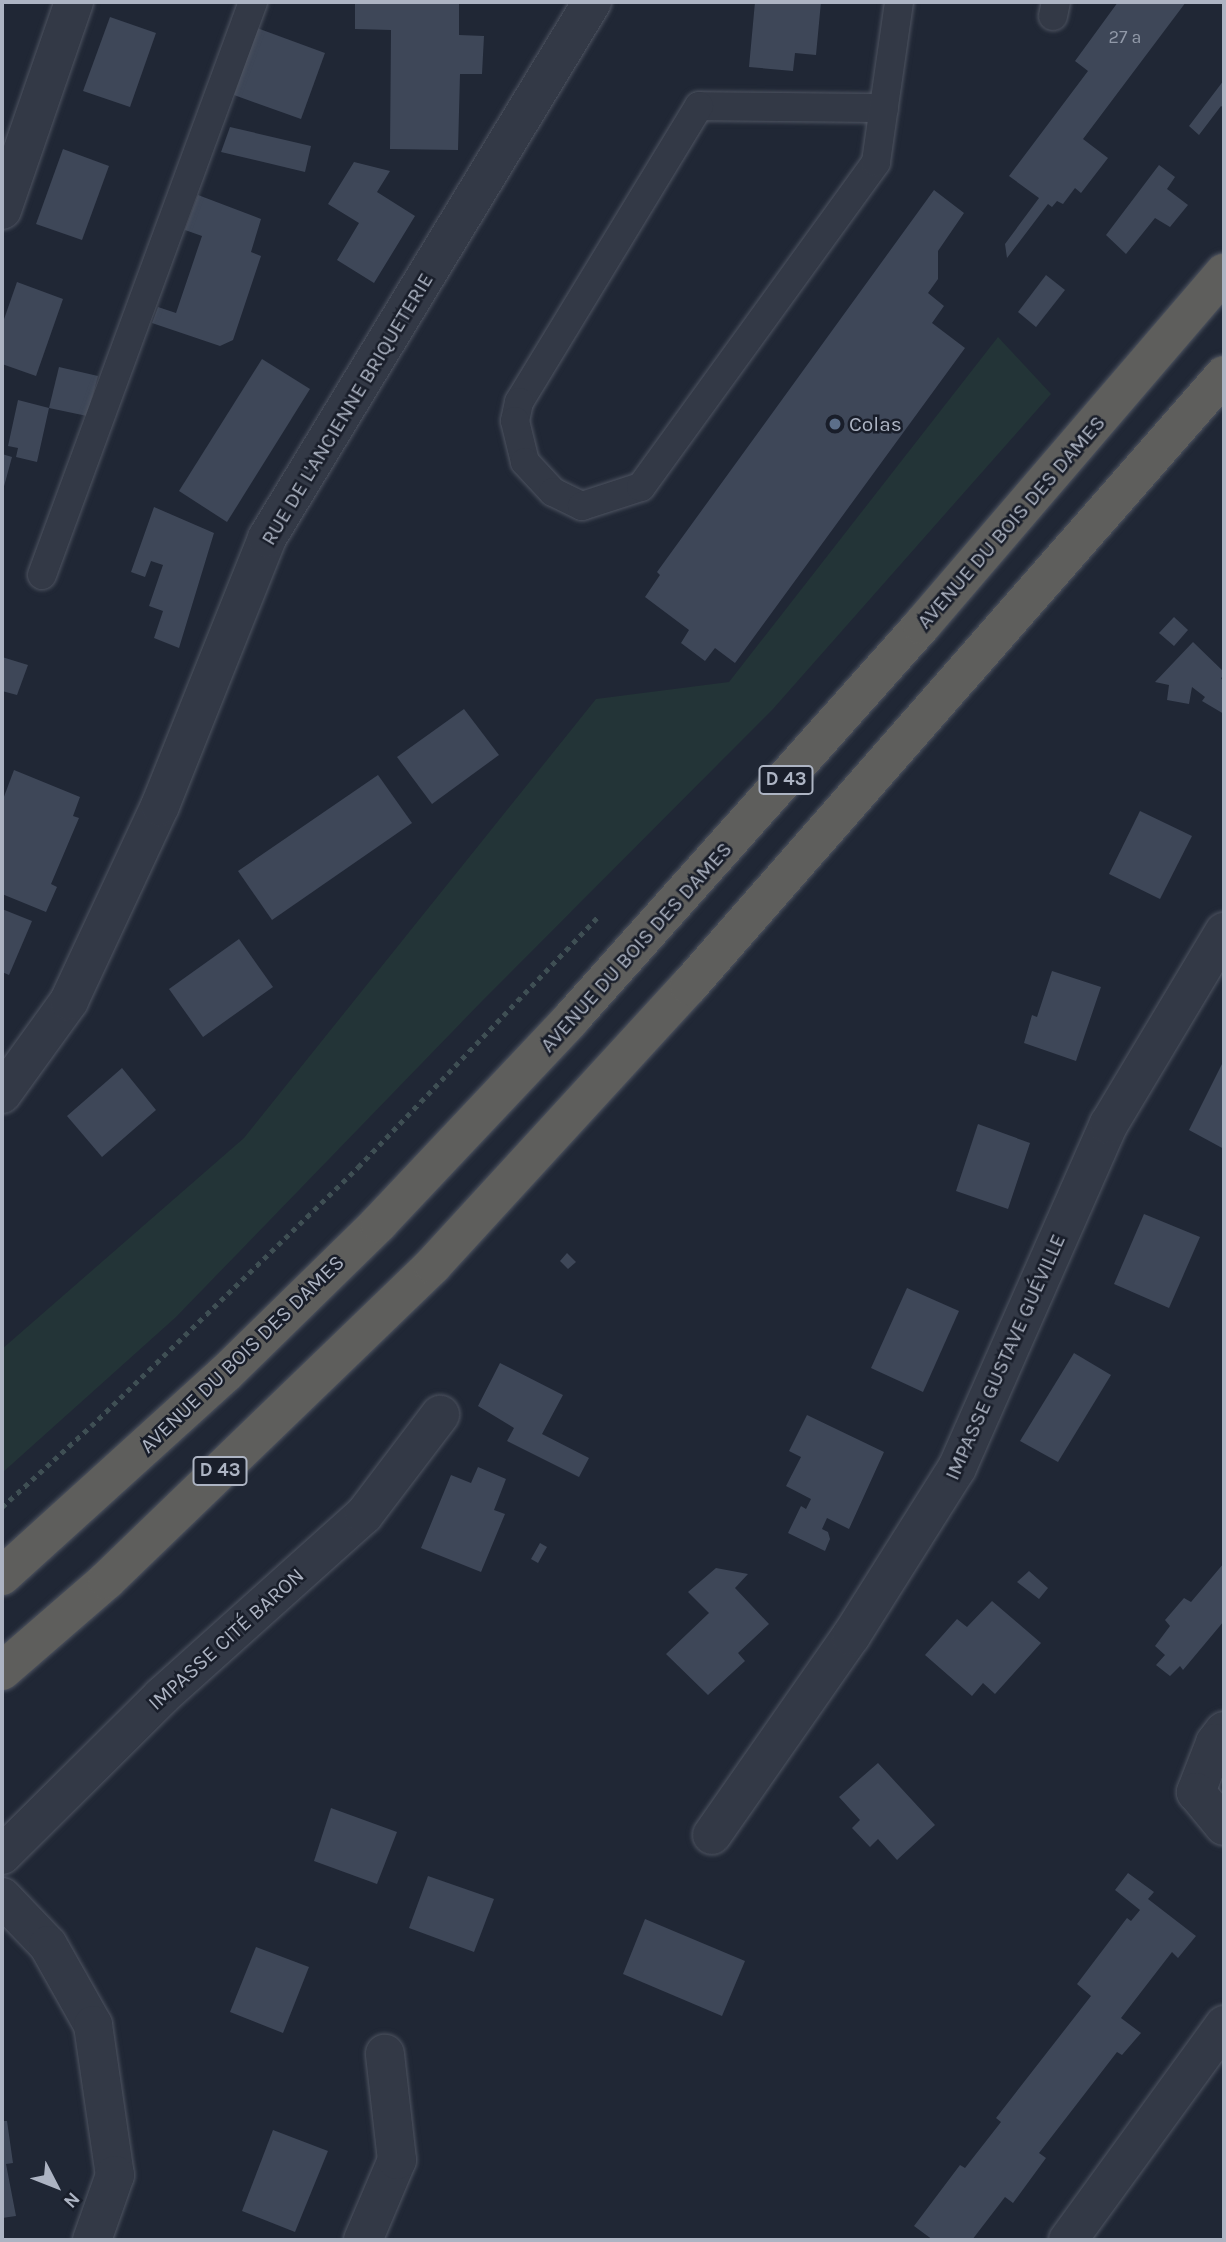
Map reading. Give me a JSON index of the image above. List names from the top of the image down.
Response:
{
  "streets": {
    "highway": ["AVENUE DU BOIS DES DAMES", "D 43"],
    "street": ["RUE DE L'ANCIENNE BRIQUETERIE", "IMPASSE GUSTAVE GUÉVILLE", "IMPASSE CITÉ BARON"]
  },
  "places": ["Colas"],
  "house_numbers": ["27 a"],
  "north": "bottom right"
}
